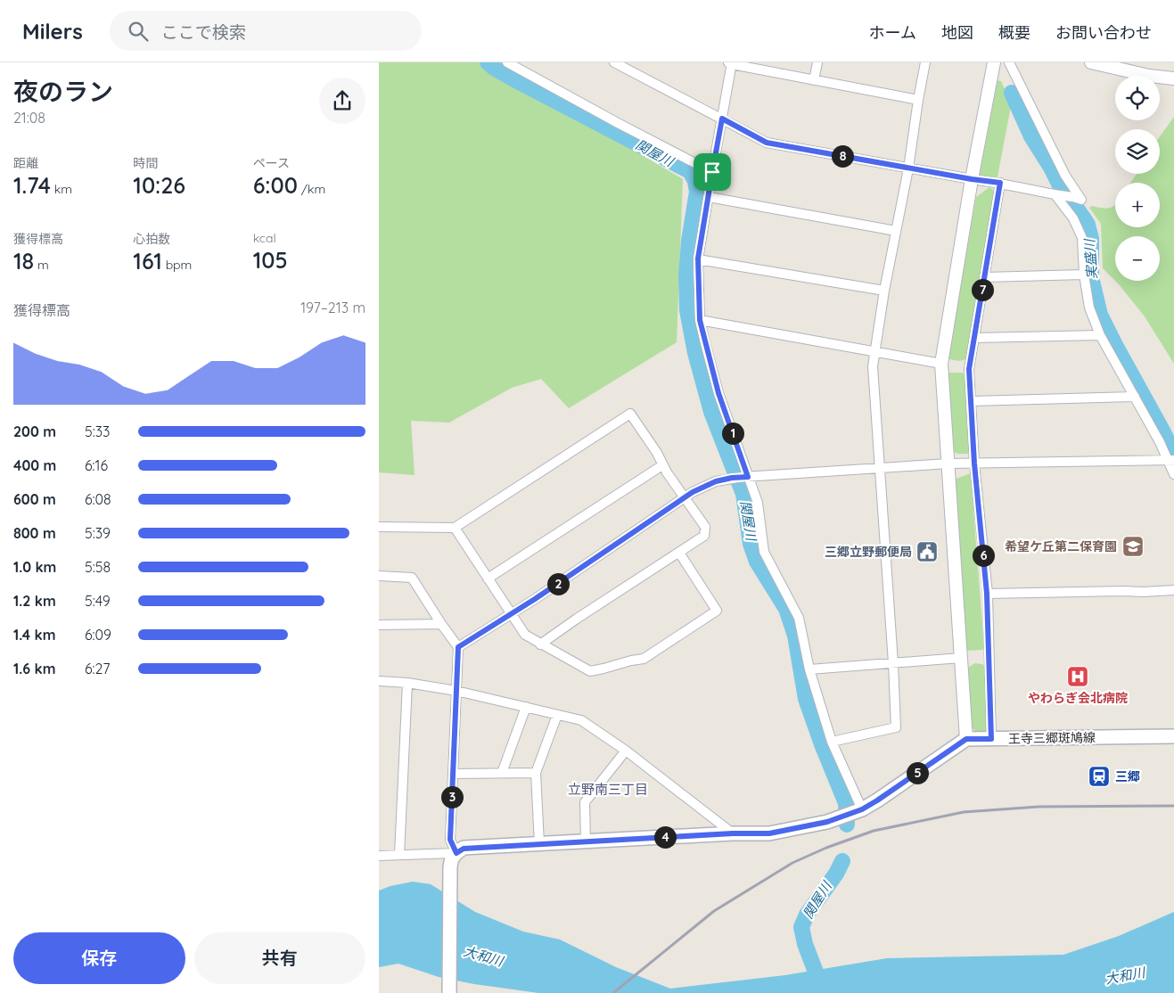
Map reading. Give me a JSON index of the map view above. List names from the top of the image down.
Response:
{
  "streets": {
    "main road": ["王寺三郷斑鳩線"]
  },
  "districts": ["立野南三丁目"],
  "water": ["関屋川", "実盛川", "大和川"],
  "places": {
    "school or university": ["希望ケ丘第二保育園"],
    "public building": ["三郷立野郵便局"],
    "hospital": ["やわらぎ会北病院"],
    "station": ["三郷"]
  },
  "page": {
    "header": "Milers",
    "search": "ここで検索",
    "nav": [
      "ホーム",
      "地図",
      "概要",
      "お問い合わせ"
    ],
    "heading": ["夜のラン", "21:08"],
    "map_buttons": ["+", "−"],
    "stats": [
      ["距離", "1.74 km"],
      ["時間", "10:26"],
      ["ペース", "6:00 /km"],
      ["獲得標高", "18 m"],
      ["心拍数", "161 bpm"],
      ["kcal", "105"]
    ],
    "pins": [
      "8",
      "7",
      "1",
      "6",
      "2",
      "5",
      "3",
      "4"
    ],
    "chart": ["獲得標高", "197–213 m"],
    "list": [
      {
        "name": "200 m",
        "note": "5:33"
      },
      {
        "name": "400 m",
        "note": "6:16"
      },
      {
        "name": "600 m",
        "note": "6:08"
      },
      {
        "name": "800 m",
        "note": "5:39"
      },
      {
        "name": "1.0 km",
        "note": "5:58"
      },
      {
        "name": "1.2 km",
        "note": "5:49"
      },
      {
        "name": "1.4 km",
        "note": "6:09"
      },
      {
        "name": "1.6 km",
        "note": "6:27"
      }
    ],
    "buttons": ["保存", "共有"]
  }
}
